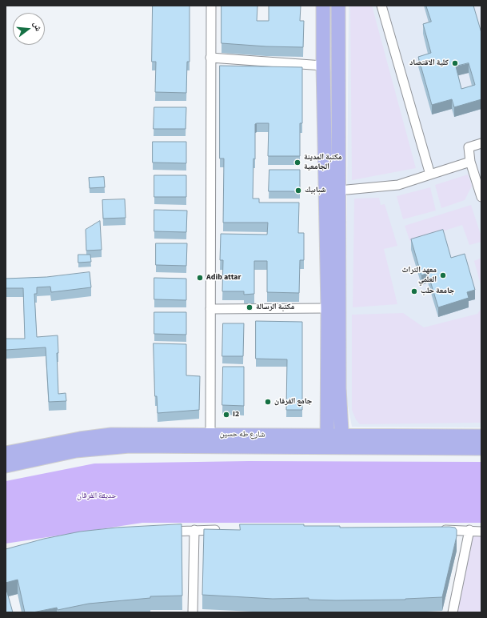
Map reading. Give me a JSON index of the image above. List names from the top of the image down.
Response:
{
  "streets": {
    "main road": ["شارع طه حسين"]
  },
  "parks": ["حديقة الفرقان"],
  "places": [
    "كلية الاقتصاد",
    "مكتبة المدينة الجامعية",
    "شبابيك",
    "معهد التراث العلمي",
    "Adib attar",
    "جامعة حلب",
    "مكتبة الرسالة",
    "جامع الفرقان",
    "I2"
  ],
  "north": "right"
}
